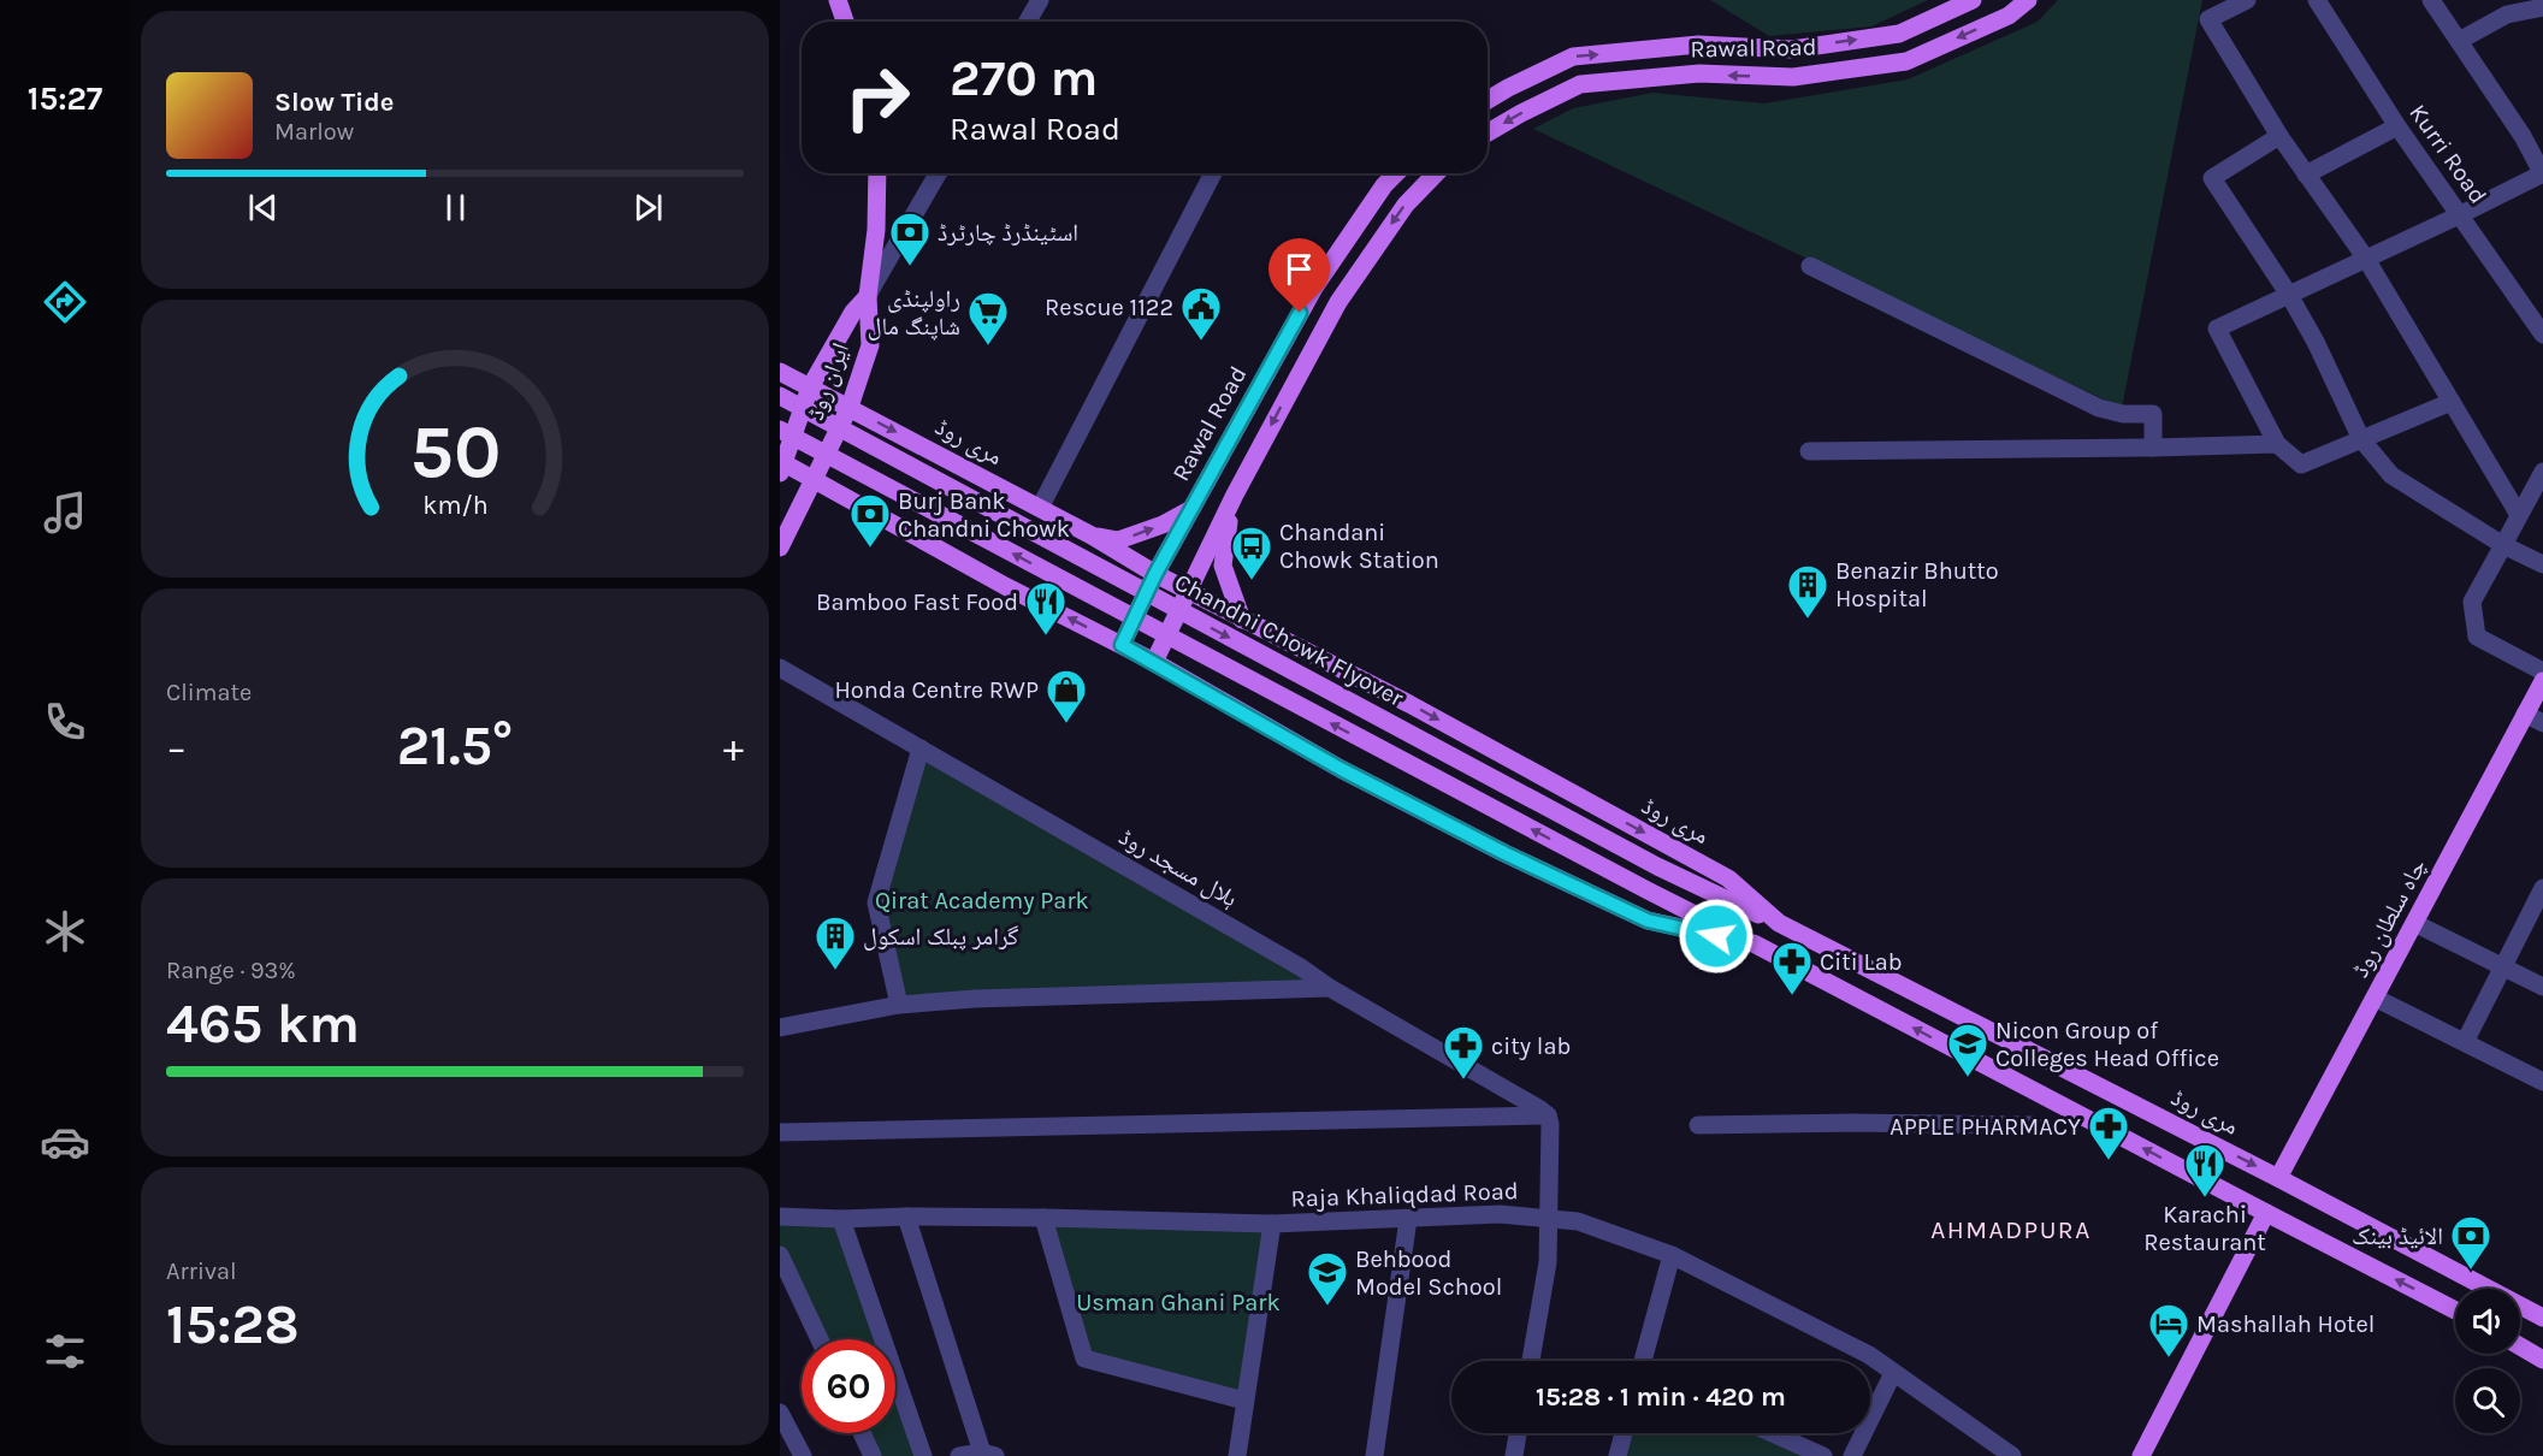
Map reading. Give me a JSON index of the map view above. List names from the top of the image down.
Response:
{
  "streets": {
    "main road": [
      "Rawal Road",
      "ایران روڈ",
      "مری روڈ",
      "Chandni Chowk Flyover",
      "چاہ سلطان روڈ"
    ],
    "street": ["Kurri Road", "ہلال مسجد روڈ", "Raja Khaliqdad Road"]
  },
  "crossings": [
    ["Rawal Road", "مری روڈ"],
    ["ایران روڈ", "مری روڈ"],
    ["مری روڈ", "Chandni Chowk Flyover"],
    ["مری روڈ", "چاہ سلطان روڈ"]
  ],
  "districts": ["AHMADPURA"],
  "parks": ["Qirat Academy Park", "Usman Ghani Park"],
  "places": {
    "bank": ["اسٹینڈرڈ چارٹرڈ", "Burj Bank Chandni Chowk", "الائیڈ بینک"],
    "public building": ["Rescue 1122"],
    "supermarket": ["راولپنڈی شاپنگ مال"],
    "bus stop": ["Chandani Chowk Station"],
    "building": ["Benazir Bhutto Hospital", "گرامر پبلک اسکول"],
    "restaurant": ["Bamboo Fast Food", "Karachi Restaurant"],
    "shop": ["Honda Centre RWP"],
    "pharmacy": ["Citi Lab", "city lab", "APPLE PHARMACY"],
    "school or university": ["Nicon Group of Colleges Head Office", "Behbood Model School"],
    "hotel": ["Mashallah Hotel"]
  },
  "page": {
    "tabs": "15:27",
    "turn": ["270 m", "Rawal Road"],
    "song": ["Slow Tide", "Marlow"],
    "tile": [
      "Climate",
      ["Range · 93%", "465 km"],
      ["Arrival", "15:28"]
    ],
    "heat": ["−", "21.5°", "+"],
    "limit": "60",
    "trip": "15:28 · 1 min · 420 m",
    "gauge": ["50", "km/h"]
  }
}
